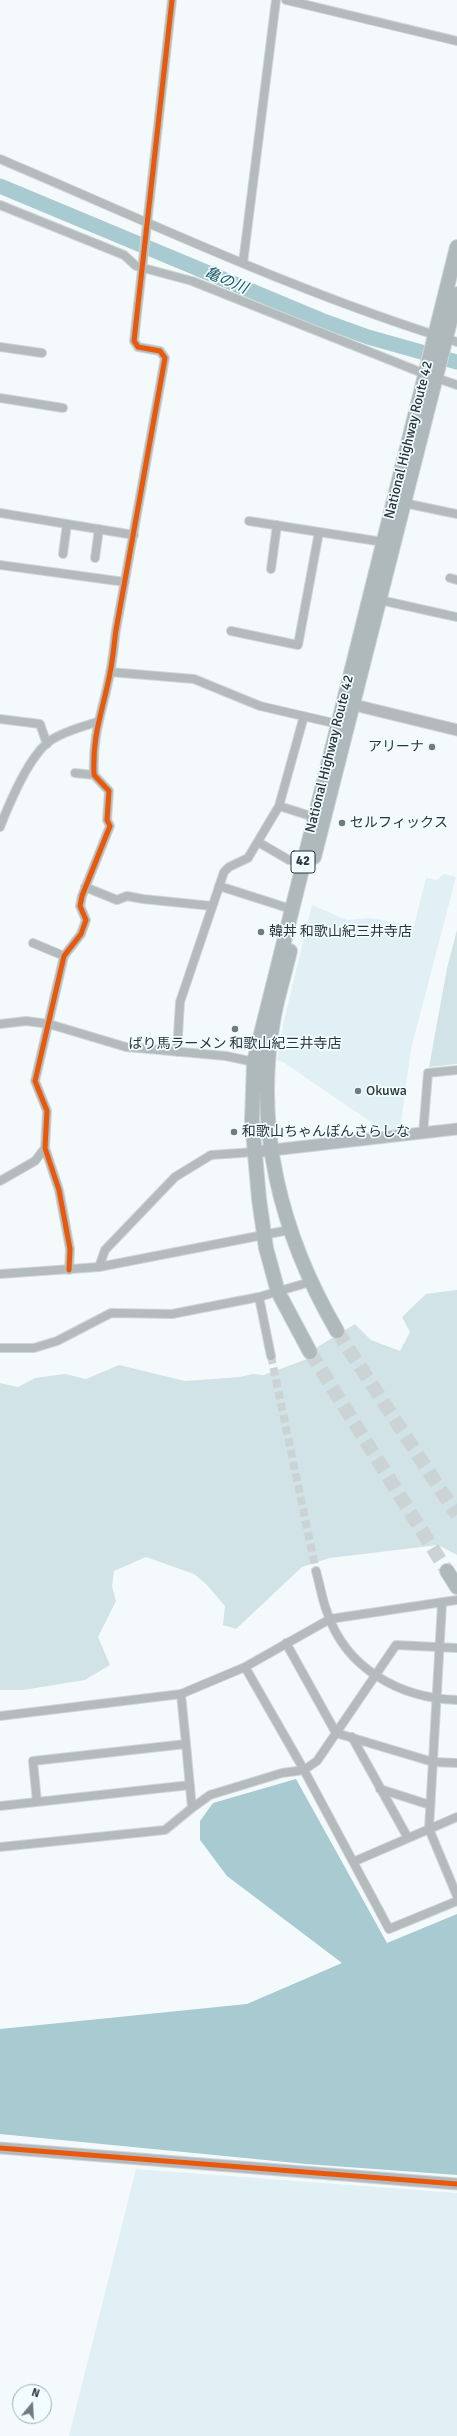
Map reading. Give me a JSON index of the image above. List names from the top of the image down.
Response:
{
  "streets": {
    "highway": ["National Highway Route 42", "42"]
  },
  "water": ["亀の川"],
  "places": [
    "アリーナ",
    "セルフィックス",
    "韓丼 和歌山紀三井寺店",
    "ばり馬ラーメン 和歌山紀三井寺店",
    "Okuwa",
    "和歌山ちゃんぽんさらしな"
  ],
  "north": "top"
}
